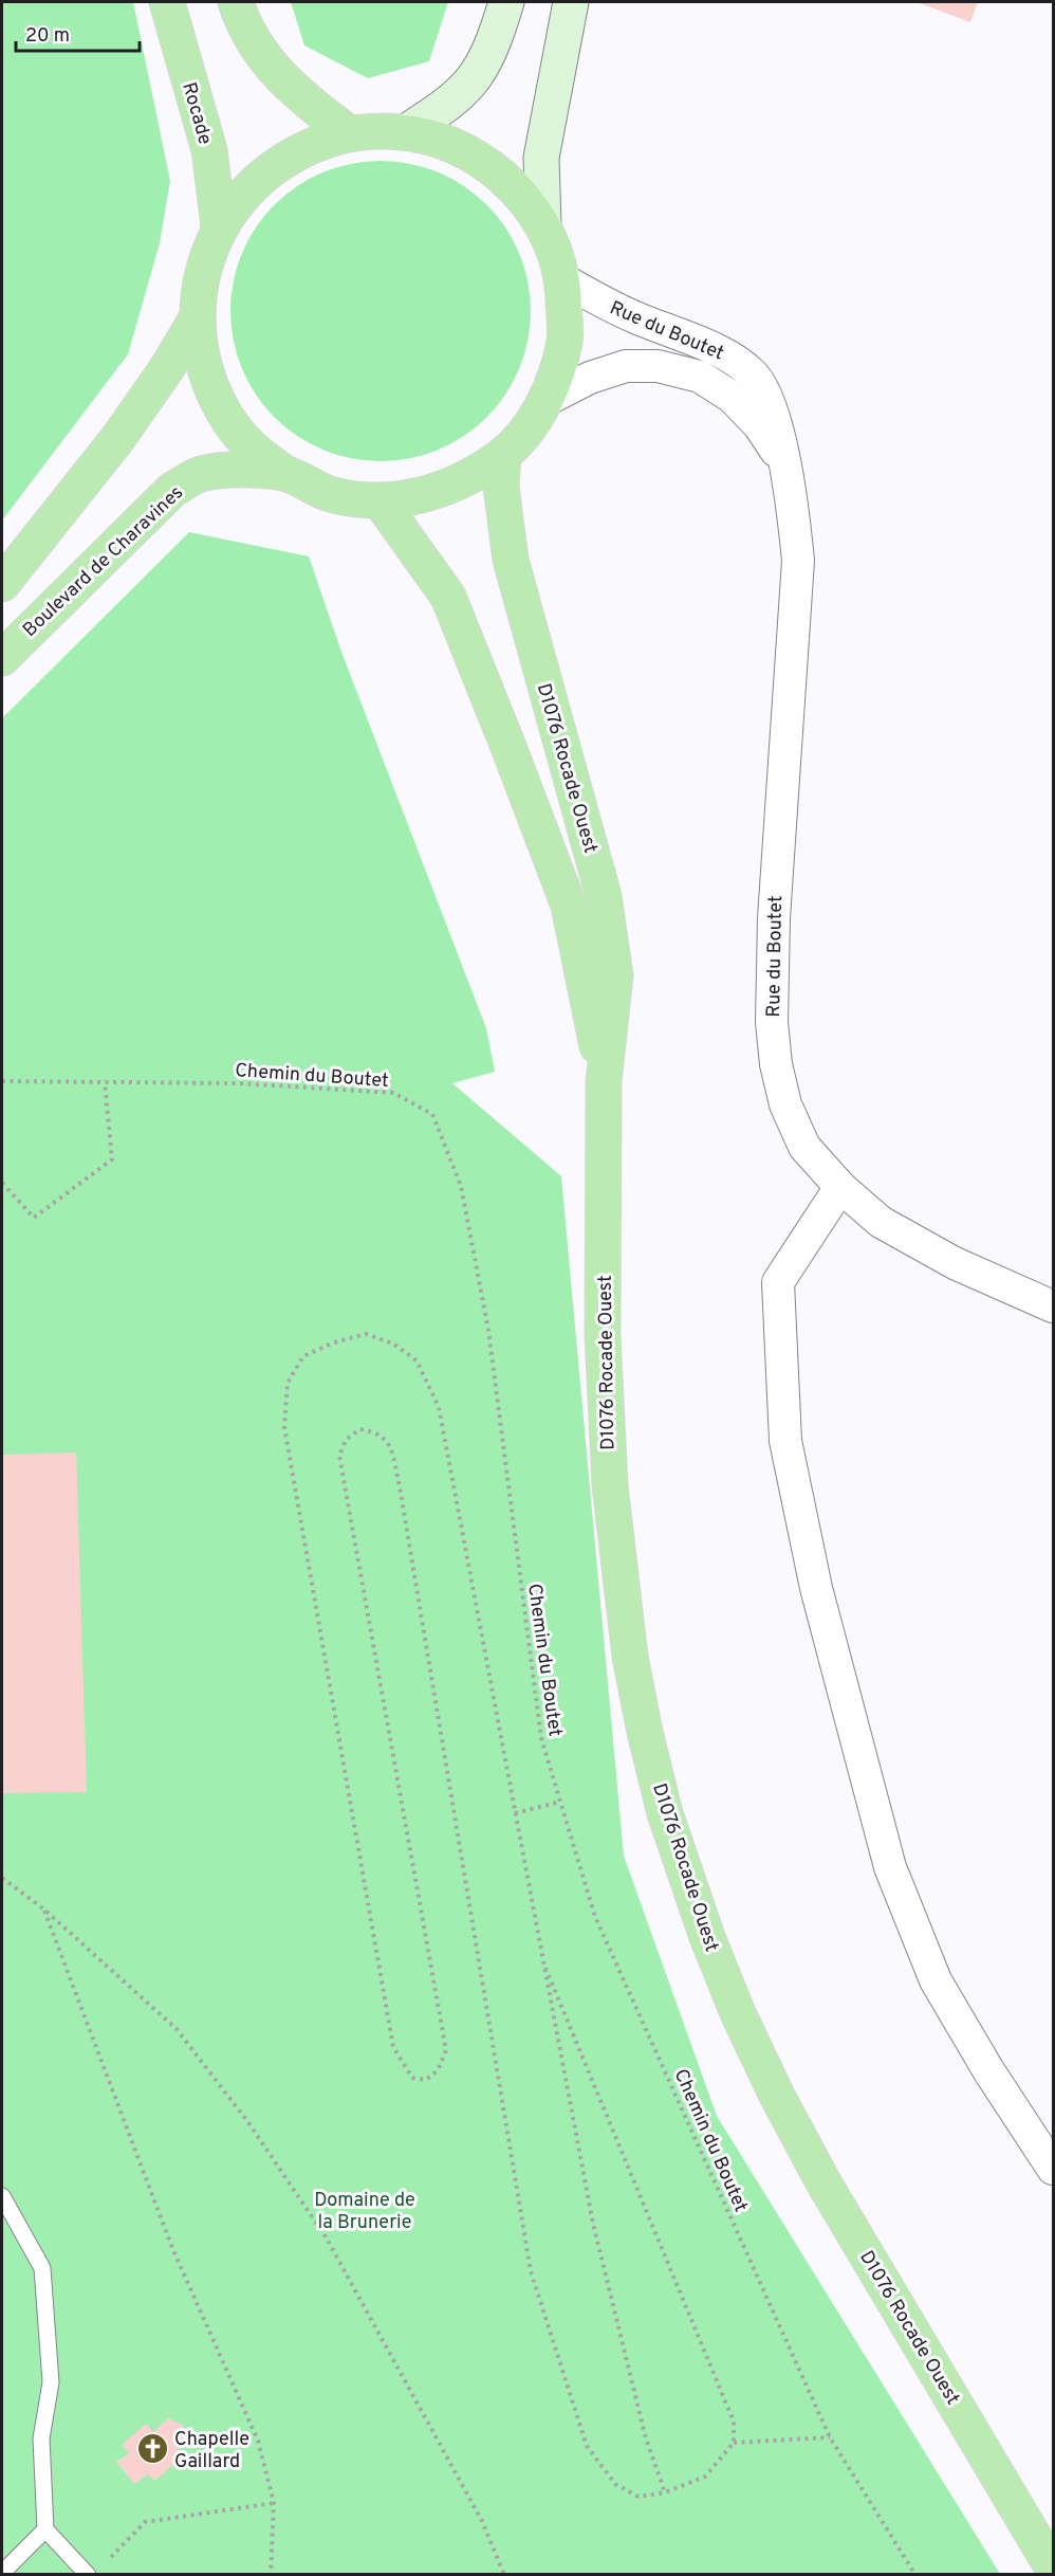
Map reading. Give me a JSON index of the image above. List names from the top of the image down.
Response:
{
  "streets": {
    "main road": ["Rocade", "Boulevard de Charavines", "D1076 Rocade Ouest"],
    "street": ["Rue du Boutet"],
    "path": ["Chemin du Boutet"]
  },
  "crossings": [
    ["Rocade", "Boulevard de Charavines"],
    ["Rue du Boutet", "Boulevard de Charavines"],
    ["Boulevard de Charavines", "D1076 Rocade Ouest"]
  ],
  "parks": ["Domaine de la Brunerie"],
  "places": {
    "church": ["Chapelle Gaillard"]
  },
  "scale_bar": "20 m"
}
